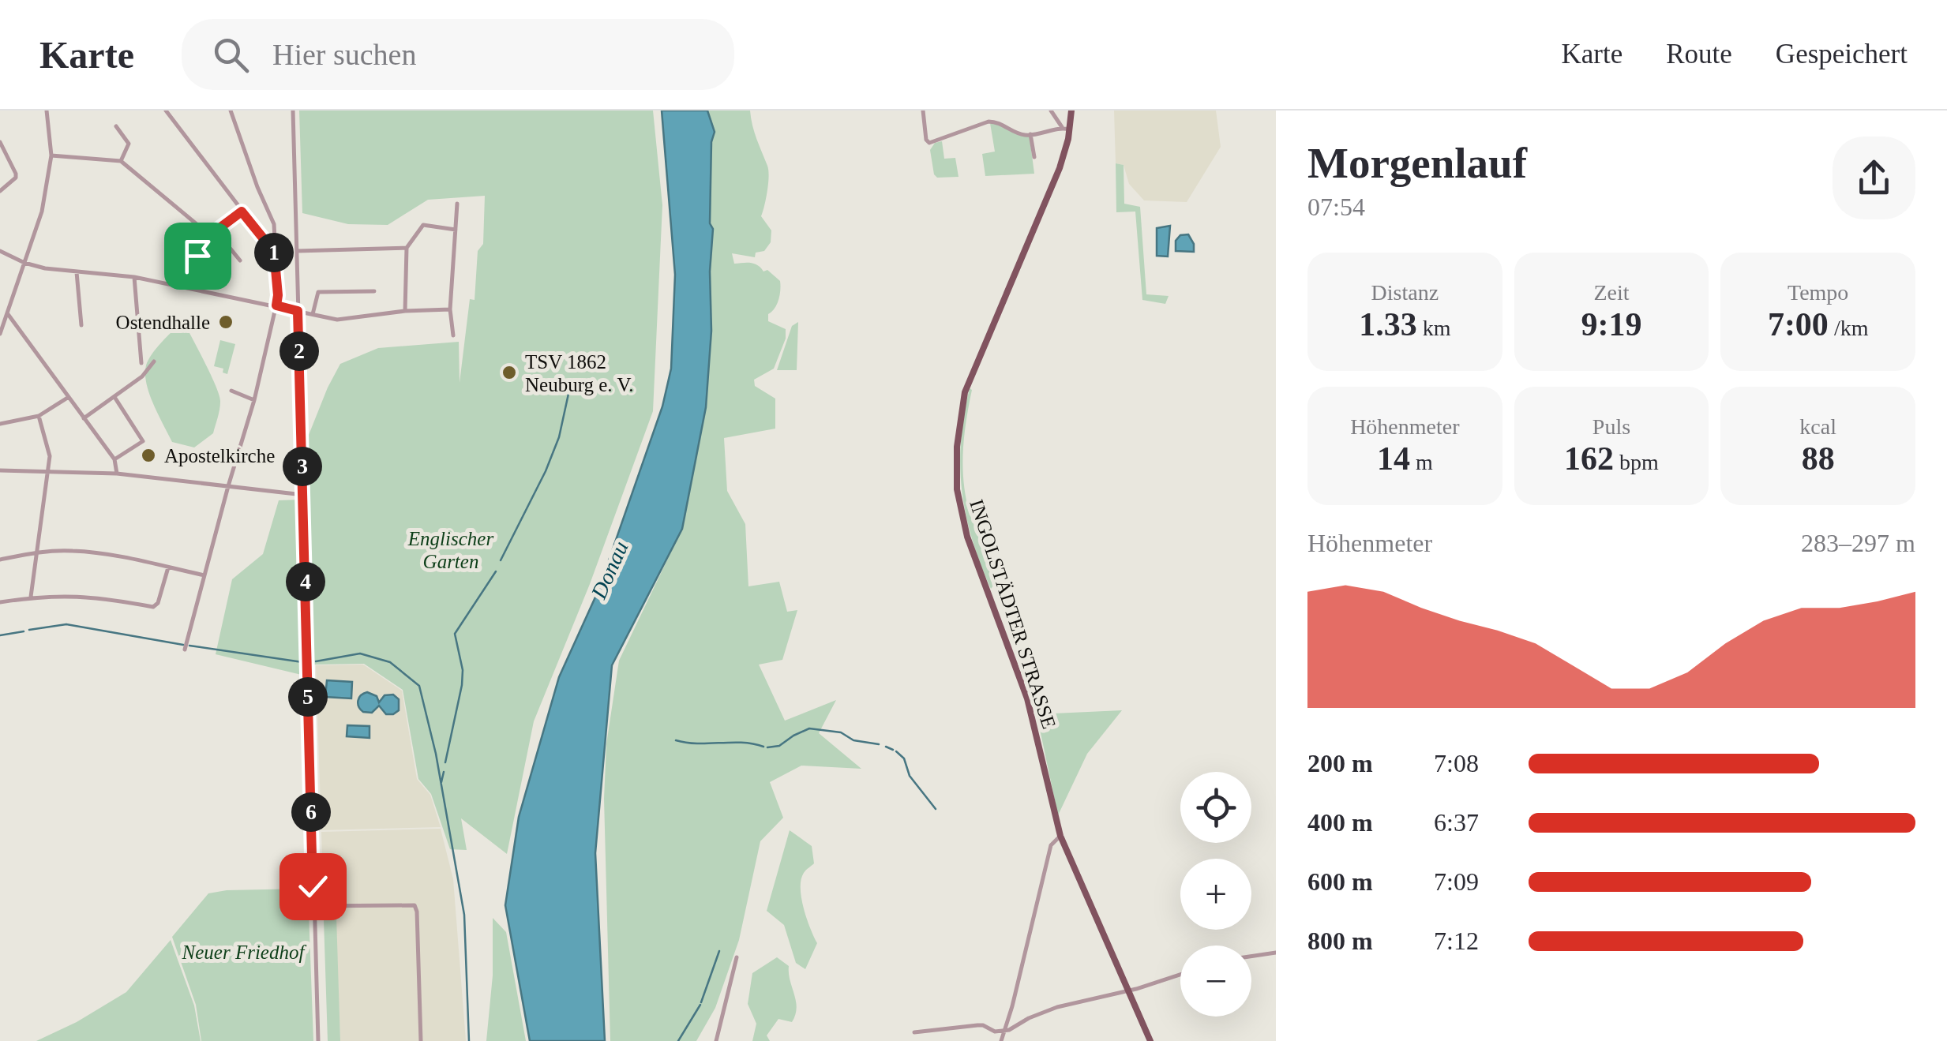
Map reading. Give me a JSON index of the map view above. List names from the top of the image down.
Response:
{
  "streets": {
    "main road": ["INGOLSTÄDTER STRASSE"]
  },
  "water": ["Donau"],
  "parks": ["Englischer Garten", "Neuer Friedhof"],
  "places": ["Ostendhalle", "TSV 1862 Neuburg e. V.", "Apostelkirche"],
  "page": {
    "header": "Karte",
    "search": "Hier suchen",
    "nav": ["Karte", "Route", "Gespeichert"],
    "heading": ["Morgenlauf", "07:54"],
    "pins": [
      "1",
      "2",
      "3",
      "4",
      "5",
      "6"
    ],
    "stats": [
      ["Distanz", "1.33 km"],
      ["Zeit", "9:19"],
      ["Tempo", "7:00 /km"],
      ["Höhenmeter", "14 m"],
      ["Puls", "162 bpm"],
      ["kcal", "88"]
    ],
    "chart": ["Höhenmeter", "283–297 m"],
    "list": [
      {
        "name": "200 m",
        "note": "7:08"
      },
      {
        "name": "400 m",
        "note": "6:37"
      },
      {
        "name": "600 m",
        "note": "7:09"
      },
      {
        "name": "800 m",
        "note": "7:12"
      }
    ],
    "map_buttons": ["+", "−"]
  }
}
